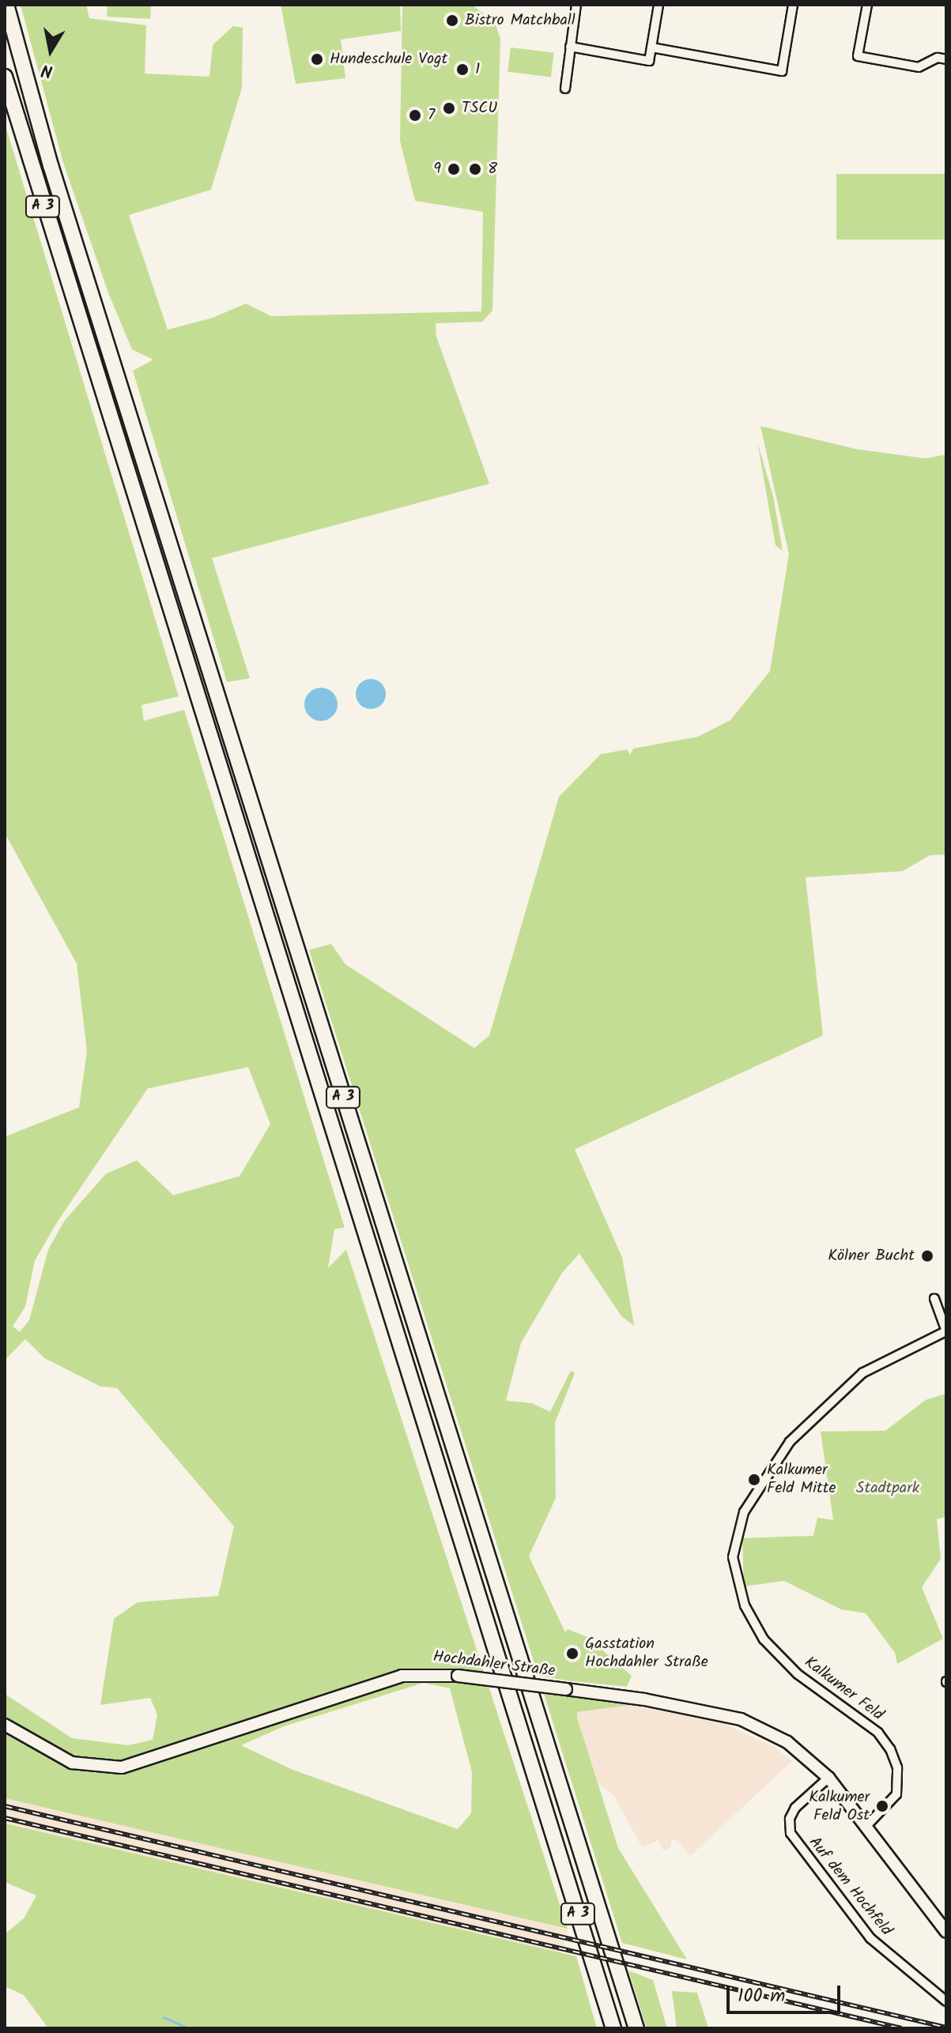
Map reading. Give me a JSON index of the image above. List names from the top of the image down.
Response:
{
  "streets": {
    "highway": ["A 3"],
    "main road": ["Hochdahler Straße"],
    "street": ["Kalkumer Feld", "Auf dem Hochfeld"]
  },
  "crossings": [
    ["Hochdahler Straße", "Kalkumer Feld"],
    ["Hochdahler Straße", "Auf dem Hochfeld"]
  ],
  "parks": ["Stadtpark"],
  "places": [
    "Bistro Matchball",
    "Hundeschule Vogt",
    "1",
    "TSCU",
    "7",
    "9",
    "8",
    "Kölner Bucht",
    "Kalkumer Feld Mitte",
    "Gasstation Hochdahler Straße",
    "Kalkumer Feld Ost"
  ],
  "scale_bar": "100 m",
  "north": "bottom"
}
